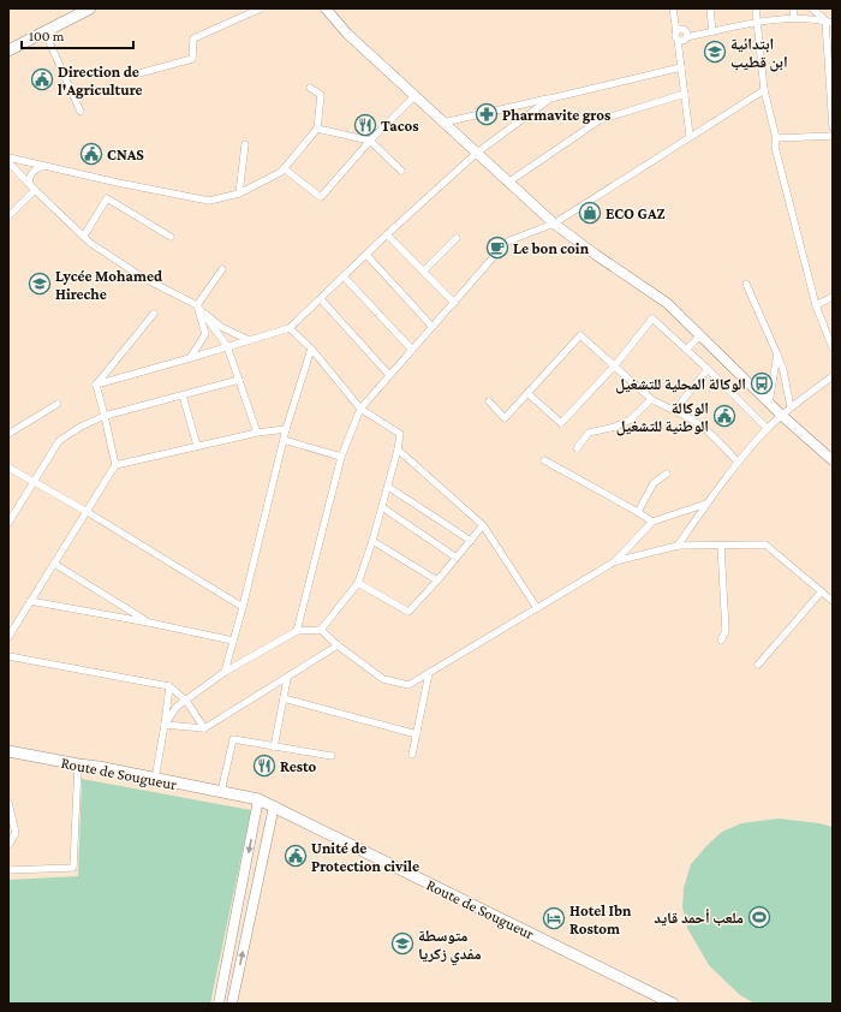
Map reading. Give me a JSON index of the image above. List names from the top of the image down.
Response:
{
  "streets": {
    "main road": ["Route de Sougueur"]
  },
  "places": {
    "school or university": ["ابتدائية ابن قطيب", "Lycée Mohamed Hireche", "متوسطة مفدي زكريا"],
    "public building": [
      "Direction de l'Agriculture",
      "CNAS",
      "الوكالة الوطنية للتشغيل",
      "Unité de Protection civile"
    ],
    "pharmacy": ["Pharmavite gros"],
    "restaurant": ["Tacos", "Resto"],
    "shop": ["ECO GAZ"],
    "cafe": ["Le bon coin"],
    "bus stop": ["الوكالة المحلية للتشغيل"],
    "sports": ["ملعب أحمد قايد"],
    "hotel": ["Hotel Ibn Rostom"]
  },
  "scale_bar": "100 m"
}
